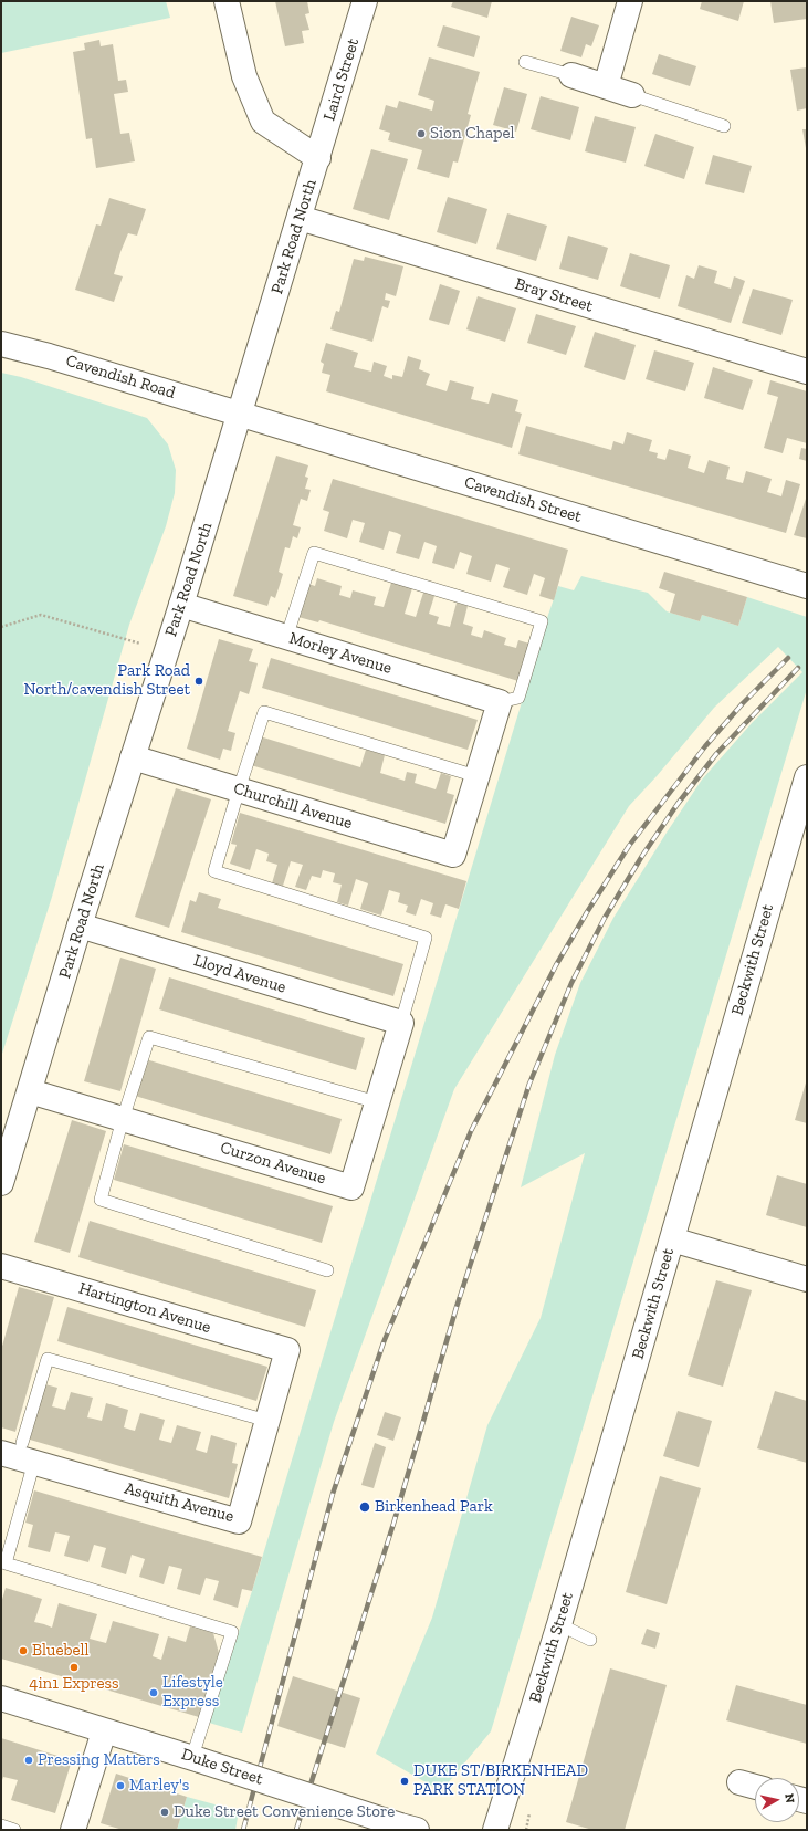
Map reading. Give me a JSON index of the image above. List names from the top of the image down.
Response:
{
  "streets": {
    "street": [
      "Laird Street",
      "Park Road North",
      "Bray Street",
      "Cavendish Road",
      "Cavendish Street",
      "Morley Avenue",
      "Churchill Avenue",
      "Beckwith Street",
      "Lloyd Avenue",
      "Curzon Avenue",
      "Hartington Avenue",
      "Asquith Avenue",
      "Duke Street"
    ]
  },
  "crossings": [
    ["Laird Street", "Park Road North"],
    ["Park Road North", "Bray Street"],
    ["Park Road North", "Cavendish Road"],
    ["Park Road North", "Cavendish Street"],
    ["Park Road North", "Morley Avenue"],
    ["Park Road North", "Churchill Avenue"],
    ["Park Road North", "Lloyd Avenue"],
    ["Park Road North", "Curzon Avenue"],
    ["Cavendish Road", "Cavendish Street"],
    ["Lloyd Avenue", "Curzon Avenue"],
    ["Hartington Avenue", "Asquith Avenue"]
  ],
  "places": [
    "Sion Chapel",
    "Park Road North/cavendish Street",
    "Birkenhead Park",
    "Bluebell",
    "4in1 Express",
    "Lifestyle Express",
    "Pressing Matters",
    "DUKE ST/BIRKENHEAD PARK STATION",
    "Marley's",
    "Duke Street Convenience Store"
  ],
  "north": "right"
}
